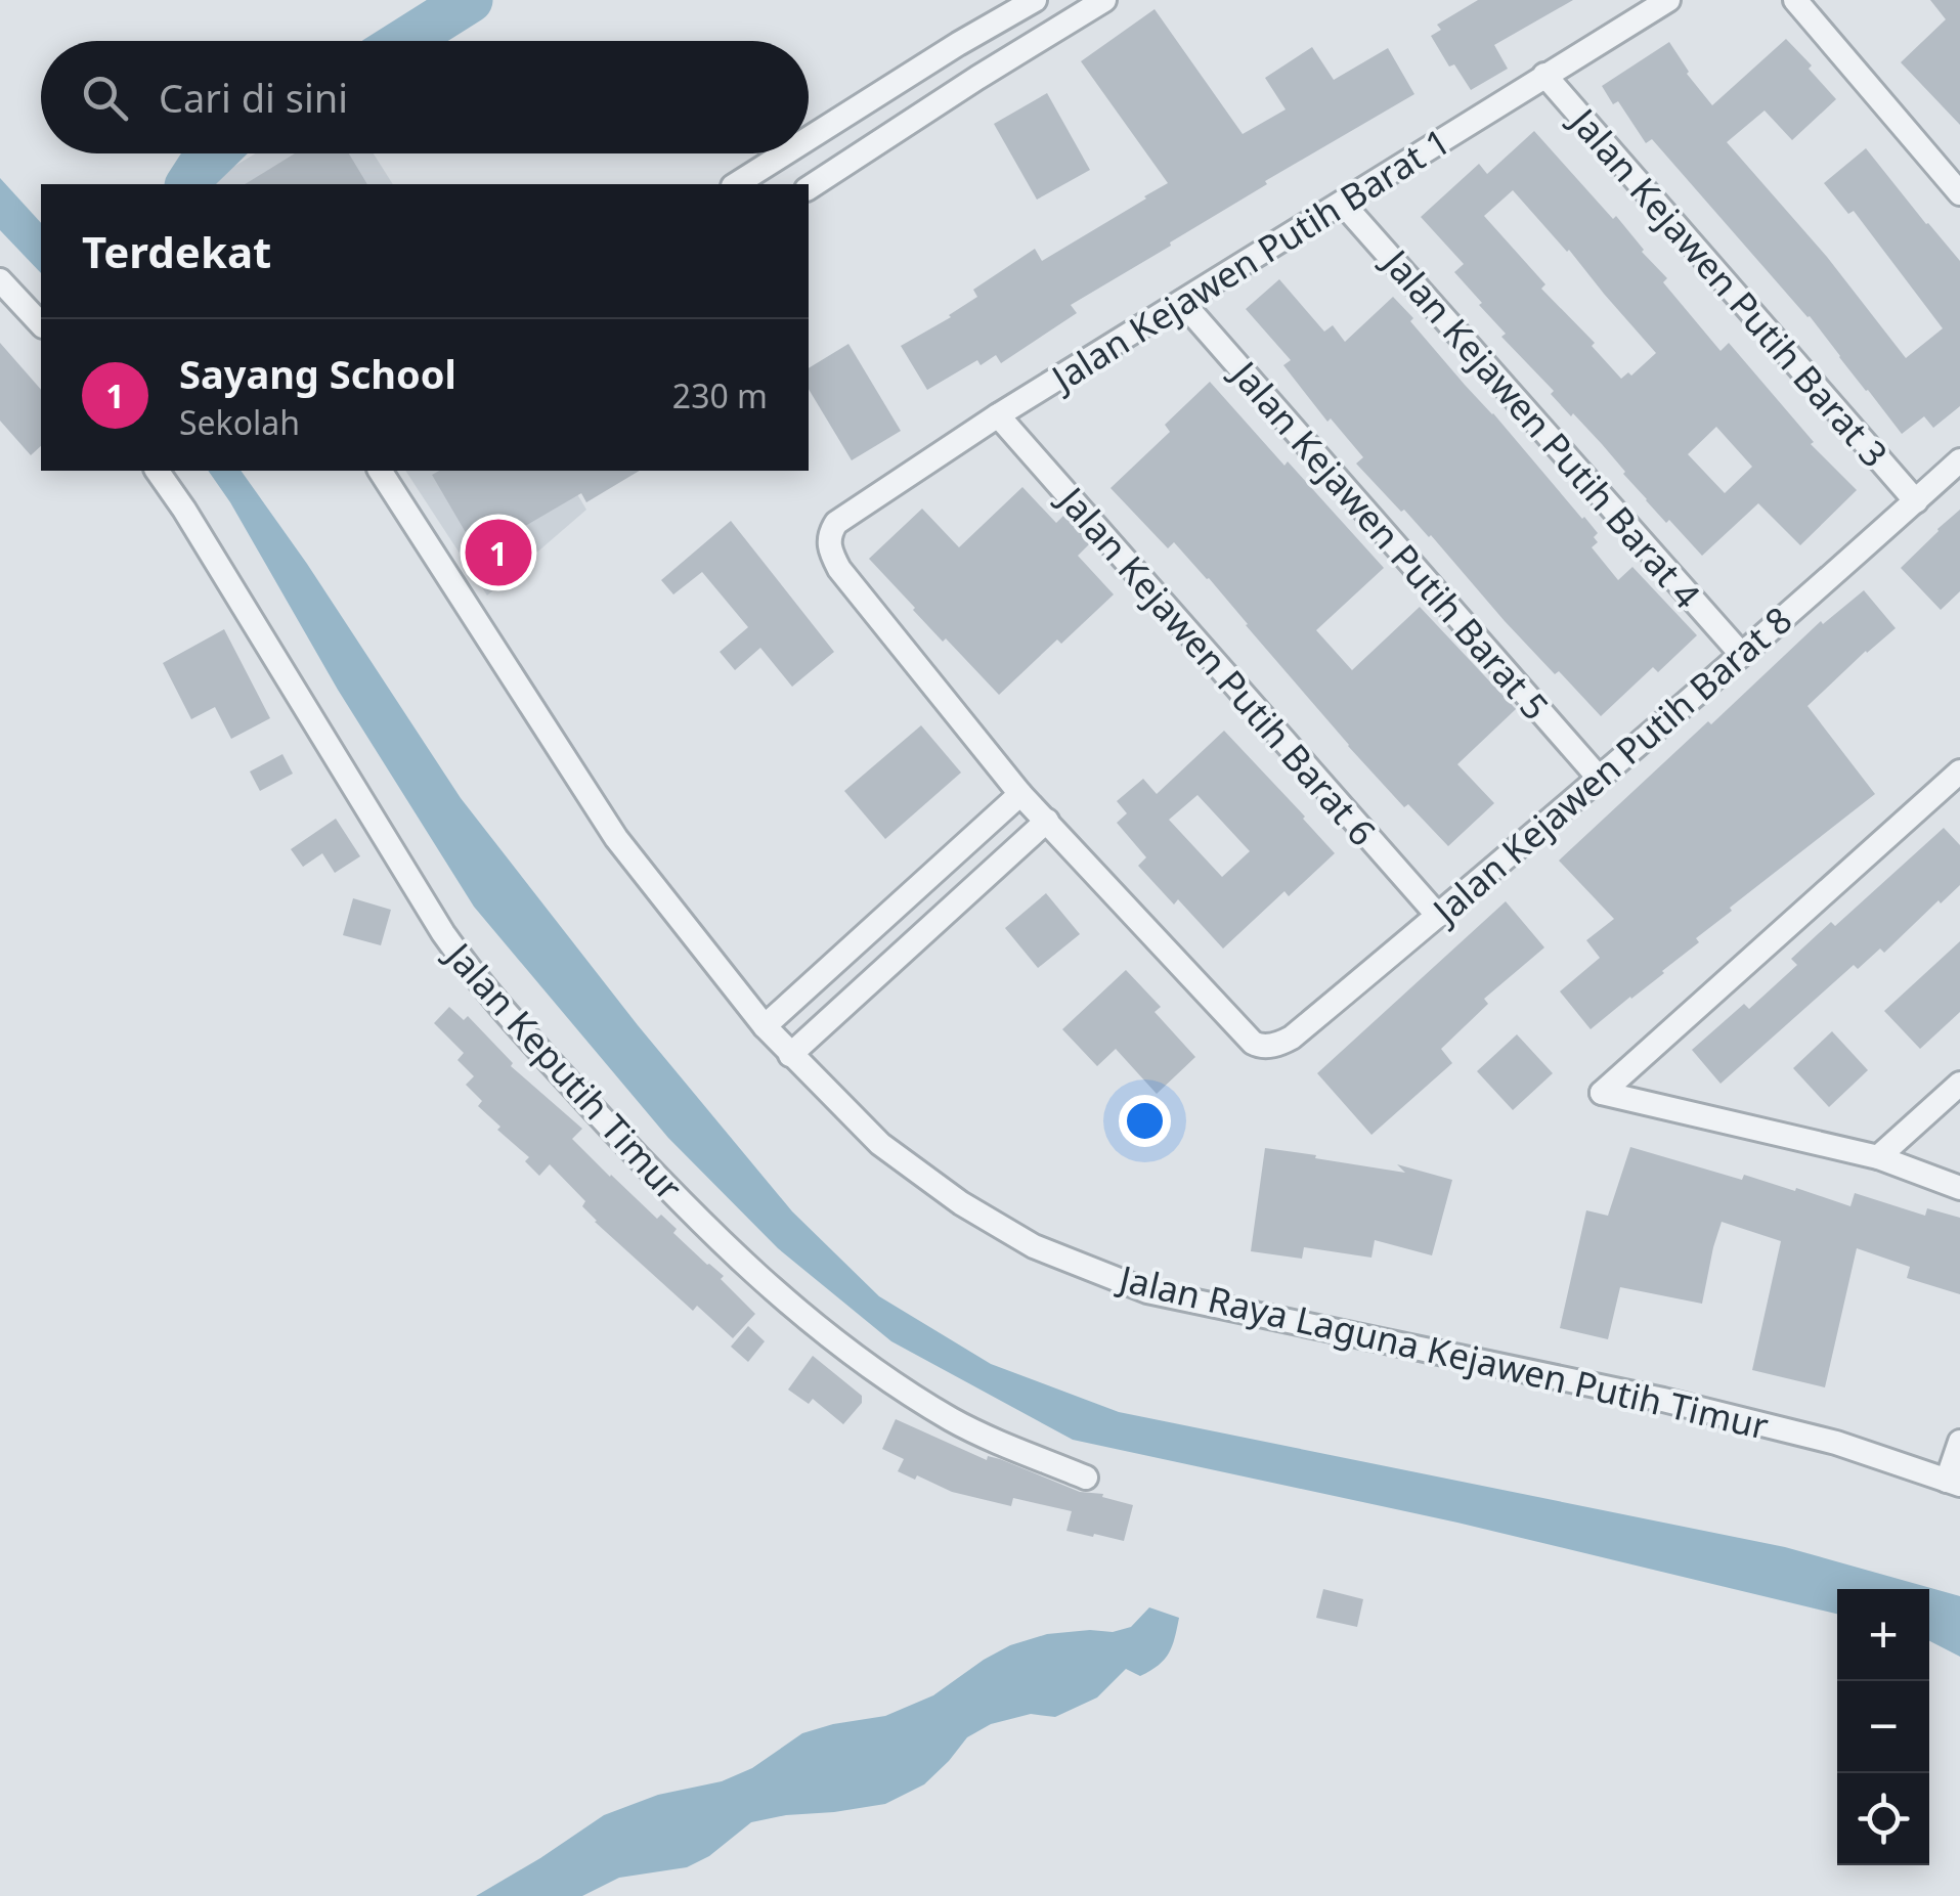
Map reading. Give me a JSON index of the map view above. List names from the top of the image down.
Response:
{
  "streets": {
    "street": [
      "Jalan Kejawen Putih Barat 1",
      "Jalan Kejawen Putih Barat 3",
      "Jalan Kejawen Putih Barat 4",
      "Jalan Kejawen Putih Barat 5",
      "Jalan Kejawen Putih Barat 6",
      "Jalan Kejawen Putih Barat 8",
      "Jalan Keputih Timur",
      "Jalan Raya Laguna Kejawen Putih Timur"
    ]
  },
  "crossings": [
    ["Jalan Kejawen Putih Barat 1", "Jalan Kejawen Putih Barat 3"],
    ["Jalan Kejawen Putih Barat 1", "Jalan Kejawen Putih Barat 4"],
    ["Jalan Kejawen Putih Barat 1", "Jalan Kejawen Putih Barat 5"],
    ["Jalan Kejawen Putih Barat 1", "Jalan Kejawen Putih Barat 6"],
    ["Jalan Kejawen Putih Barat 3", "Jalan Kejawen Putih Barat 8"],
    ["Jalan Kejawen Putih Barat 4", "Jalan Kejawen Putih Barat 8"],
    ["Jalan Kejawen Putih Barat 5", "Jalan Kejawen Putih Barat 8"],
    ["Jalan Kejawen Putih Barat 6", "Jalan Kejawen Putih Barat 8"]
  ],
  "page": {
    "search": "Cari di sini",
    "heading": "Terdekat",
    "list": [
      {
        "mark": "1",
        "name": "Sayang School",
        "note": "Sekolah",
        "value": "230 m"
      }
    ],
    "pins": "1",
    "map_buttons": ["+", "−"]
  }
}
